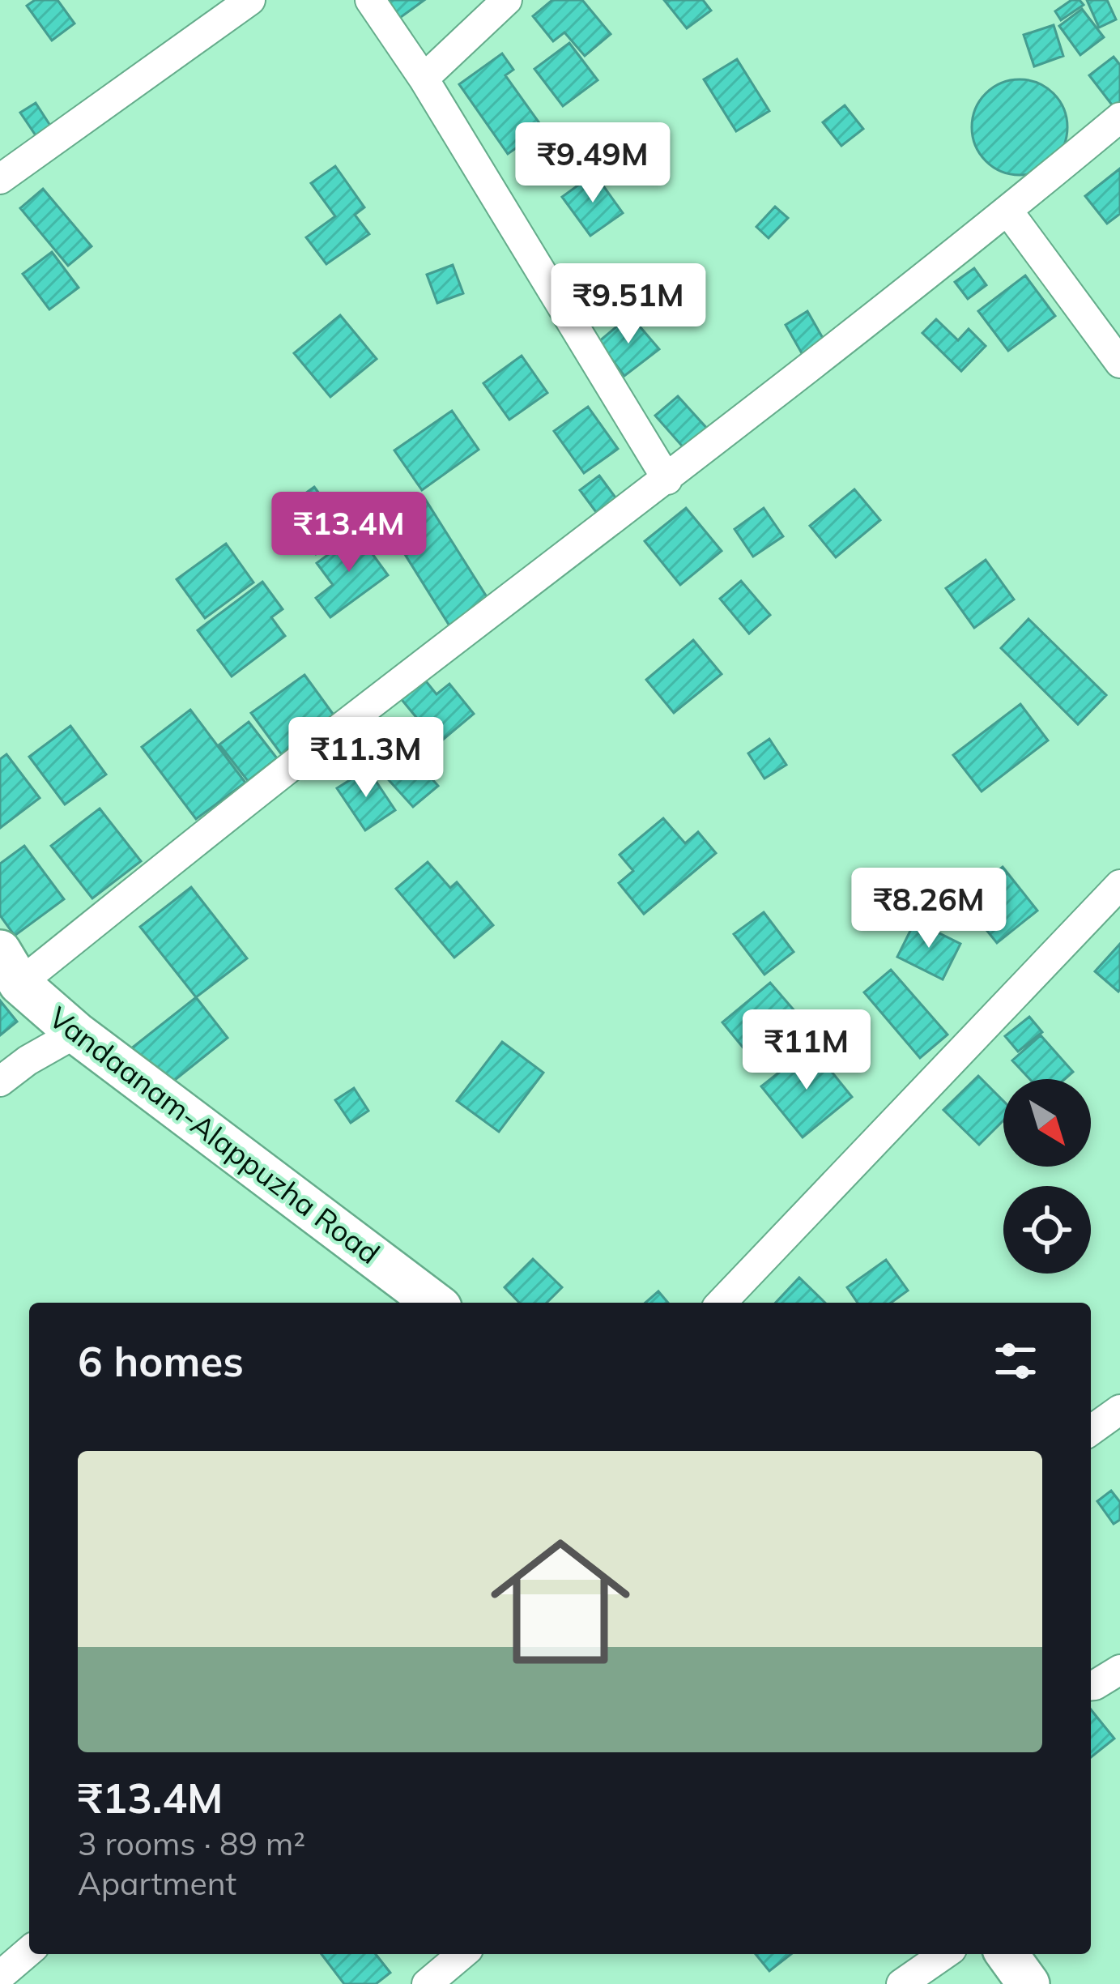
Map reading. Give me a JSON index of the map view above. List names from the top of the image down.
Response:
{
  "streets": {
    "main road": ["Vandaanam-Alappuzha Road"]
  },
  "north": "bottom right",
  "page": {
    "price": [
      "₹9.49M",
      "₹9.51M",
      "₹13.4M",
      "₹11.3M",
      "₹8.26M",
      "₹11M"
    ],
    "heading": "6 homes",
    "list": [
      {
        "name": "₹13.4M",
        "note": "3 rooms · 89 m² · Apartment"
      }
    ]
  }
}
